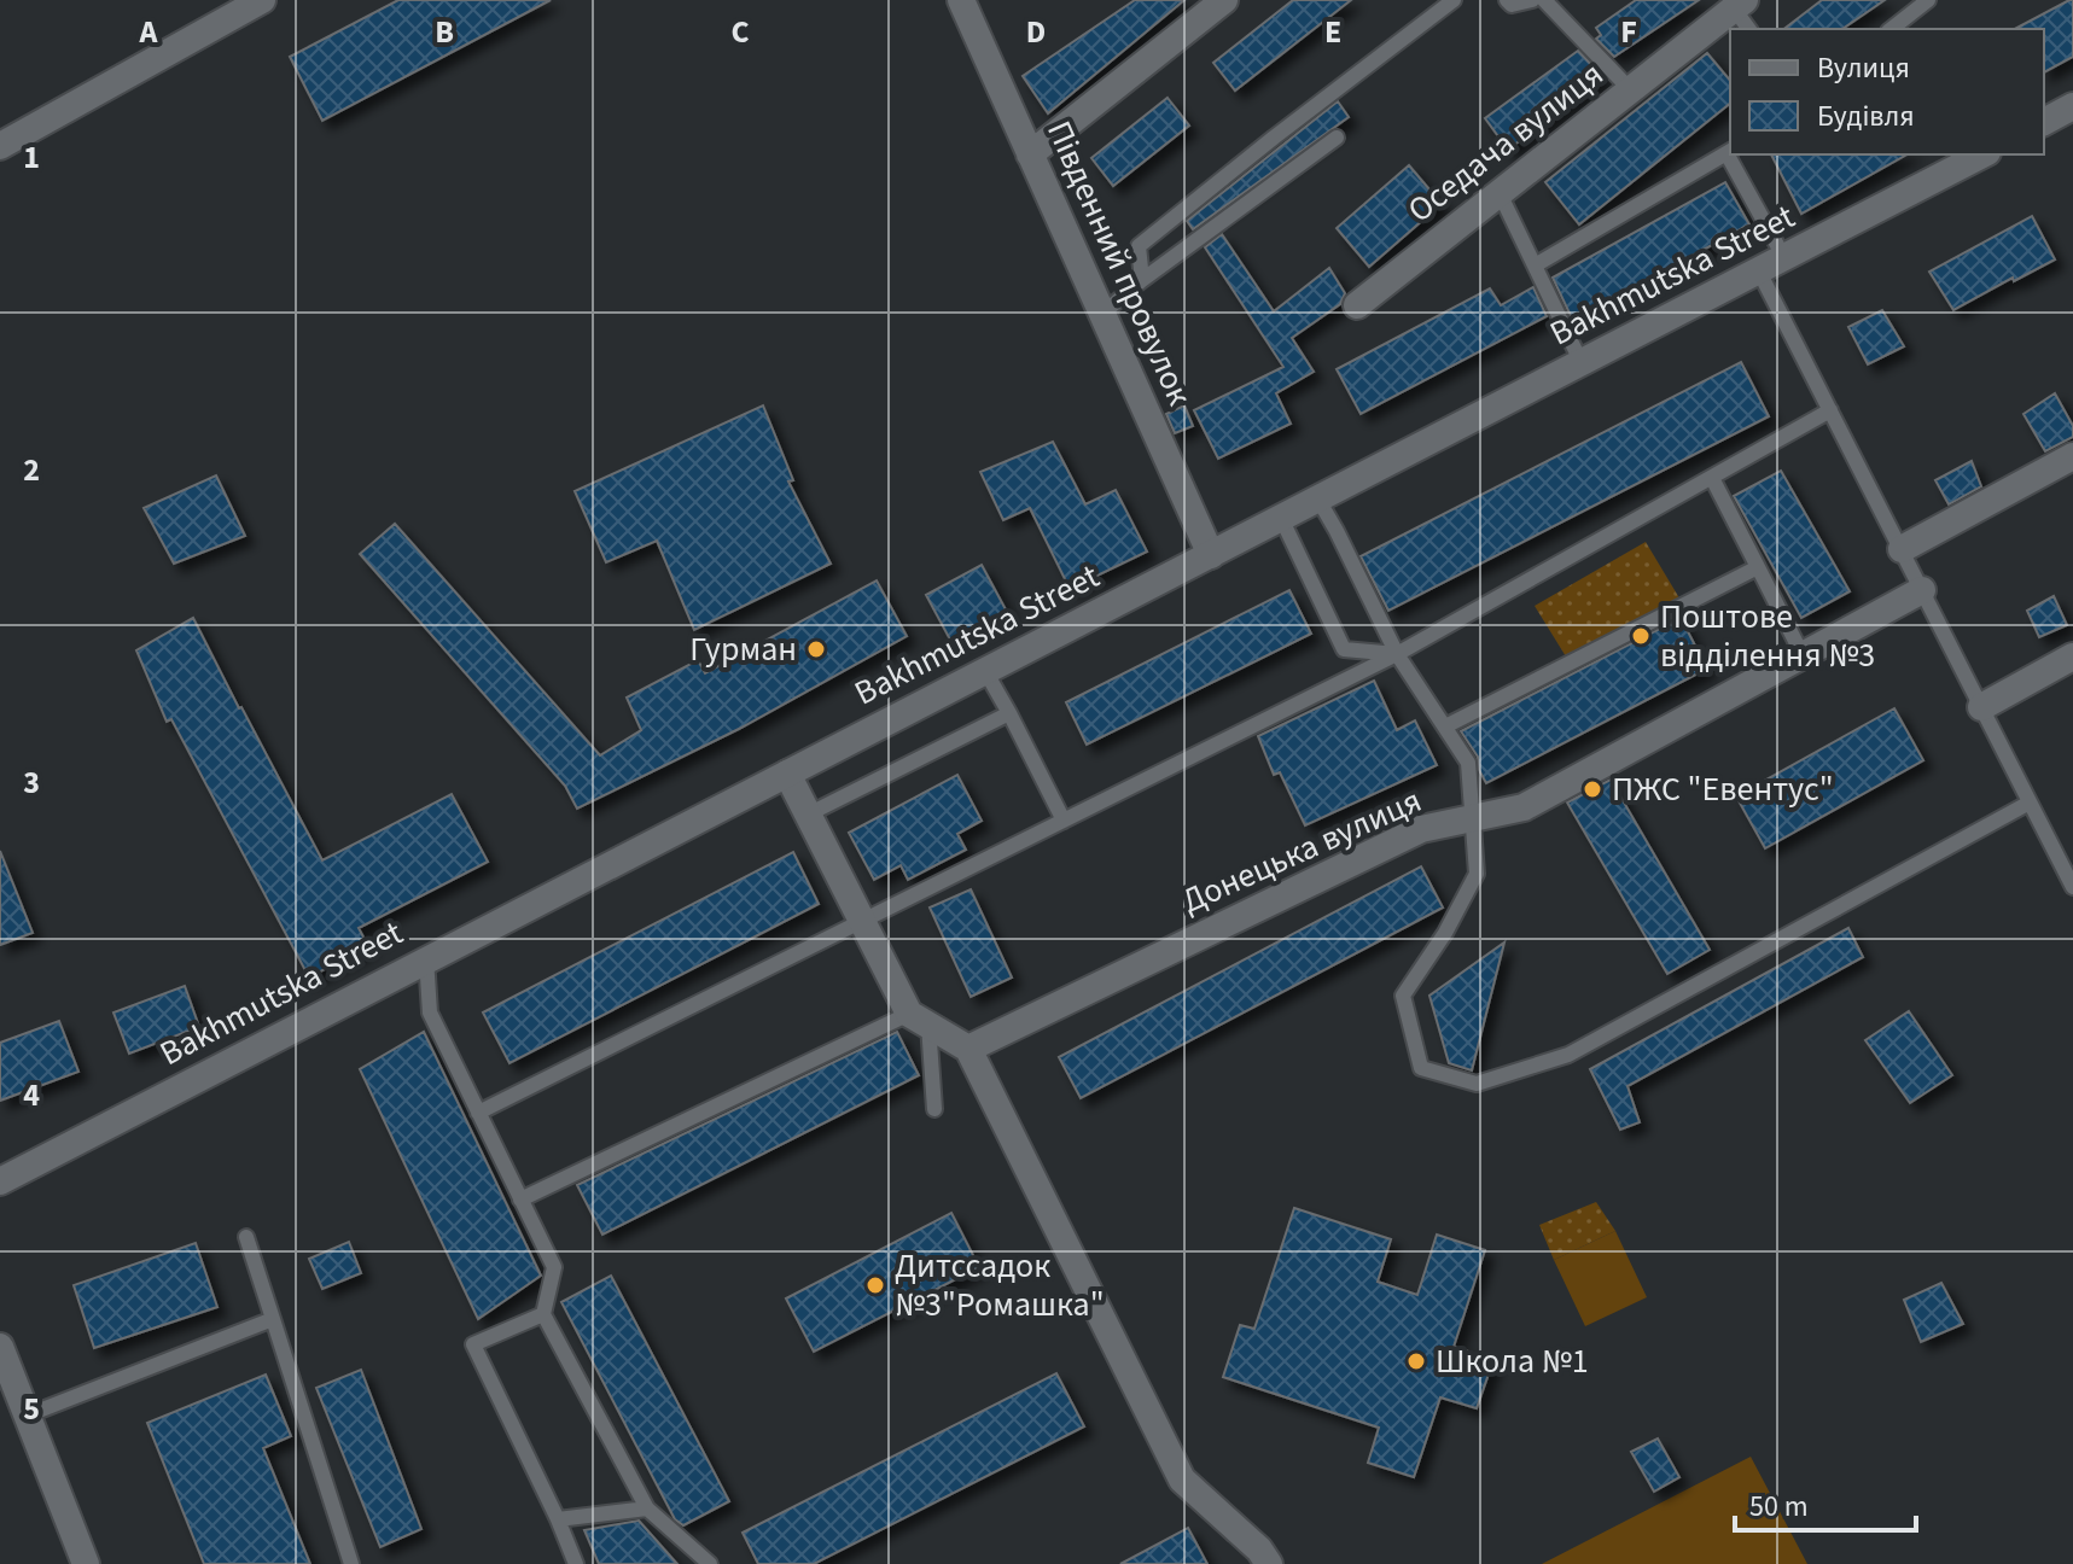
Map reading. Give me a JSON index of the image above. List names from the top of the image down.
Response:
{
  "streets": {
    "street": [
      "Оседача вулиця",
      "Південний провулок",
      "Bakhmutska Street",
      "Донецька вулиця"
    ]
  },
  "crossings": [
    ["Південний провулок", "Bakhmutska Street"]
  ],
  "places": [
    "Поштове відділення №3",
    "Гурман",
    "ПЖС \"Евентус\"",
    "Дитссадок №3\"Ромашка\"",
    "Школа №1"
  ],
  "legend": ["Вулиця", "Будівля"],
  "scale_bar": "50 m",
  "grid": {
    "columns": [
      "A",
      "B",
      "C",
      "D",
      "E",
      "F"
    ],
    "rows": [
      "1",
      "2",
      "3",
      "4",
      "5"
    ]
  }
}
